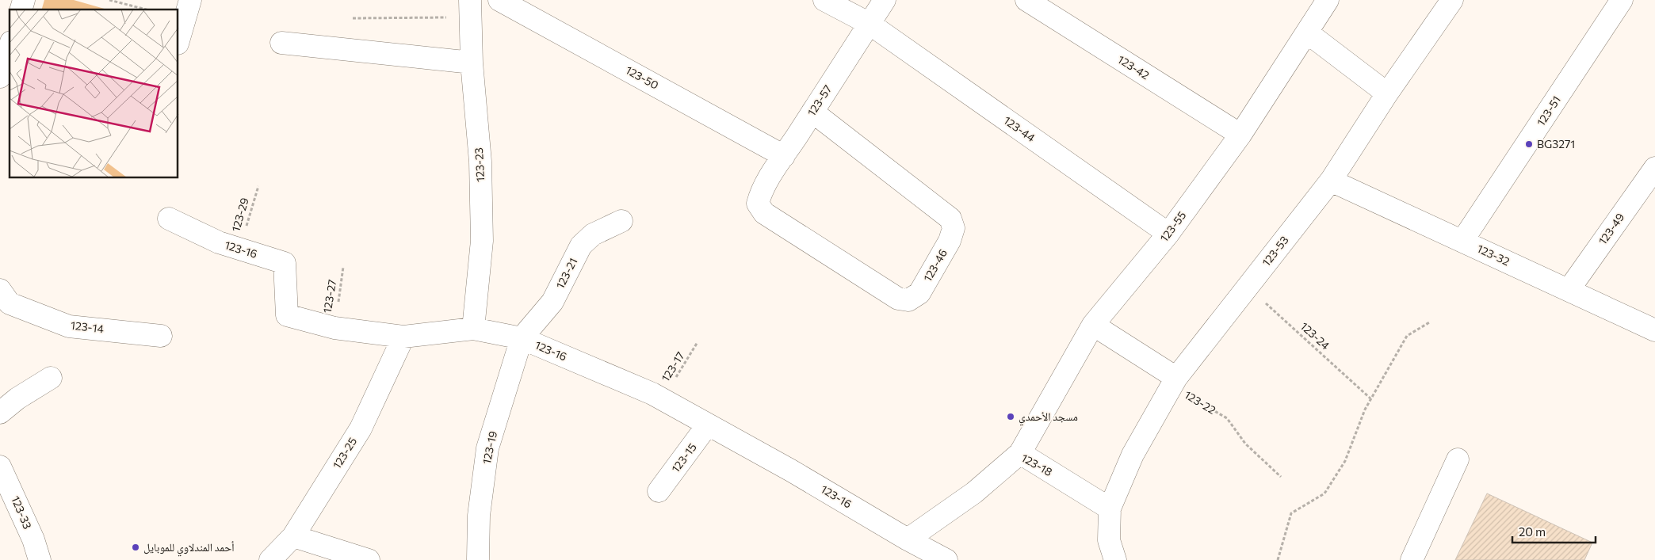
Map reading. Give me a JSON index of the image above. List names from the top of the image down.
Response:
{
  "streets": {
    "lane": [
      "123-42",
      "123-50",
      "123-57",
      "123-51",
      "123-44",
      "123-23",
      "123-55",
      "123-49",
      "123-16",
      "123-53",
      "123-32",
      "123-46",
      "123-21",
      "123-14",
      "123-22",
      "123-19",
      "123-25",
      "123-15",
      "123-18",
      "123-33"
    ],
    "path": [
      "123-29",
      "123-27",
      "123-24",
      "123-17"
    ]
  },
  "crossings": [
    ["123-42", "123-55"],
    ["123-50", "123-57"],
    ["123-57", "123-44"],
    ["123-57", "123-46"],
    ["123-51", "123-32"],
    ["123-44", "123-55"],
    ["123-23", "123-16"],
    ["123-29", "123-16"],
    ["123-55", "123-22"],
    ["123-55", "123-18"],
    ["123-49", "123-32"],
    ["123-16", "123-21"],
    ["123-16", "123-27"],
    ["123-16", "123-17"],
    ["123-16", "123-19"],
    ["123-16", "123-25"],
    ["123-16", "123-15"],
    ["123-16", "123-18"],
    ["123-53", "123-32"],
    ["123-53", "123-24"],
    ["123-53", "123-22"],
    ["123-53", "123-18"],
    ["123-21", "123-19"]
  ],
  "places": ["BG3271", "مسجد الأحمدي", "أحمد المندلاوي للموبايل"],
  "scale_bar": "20 m"
}
